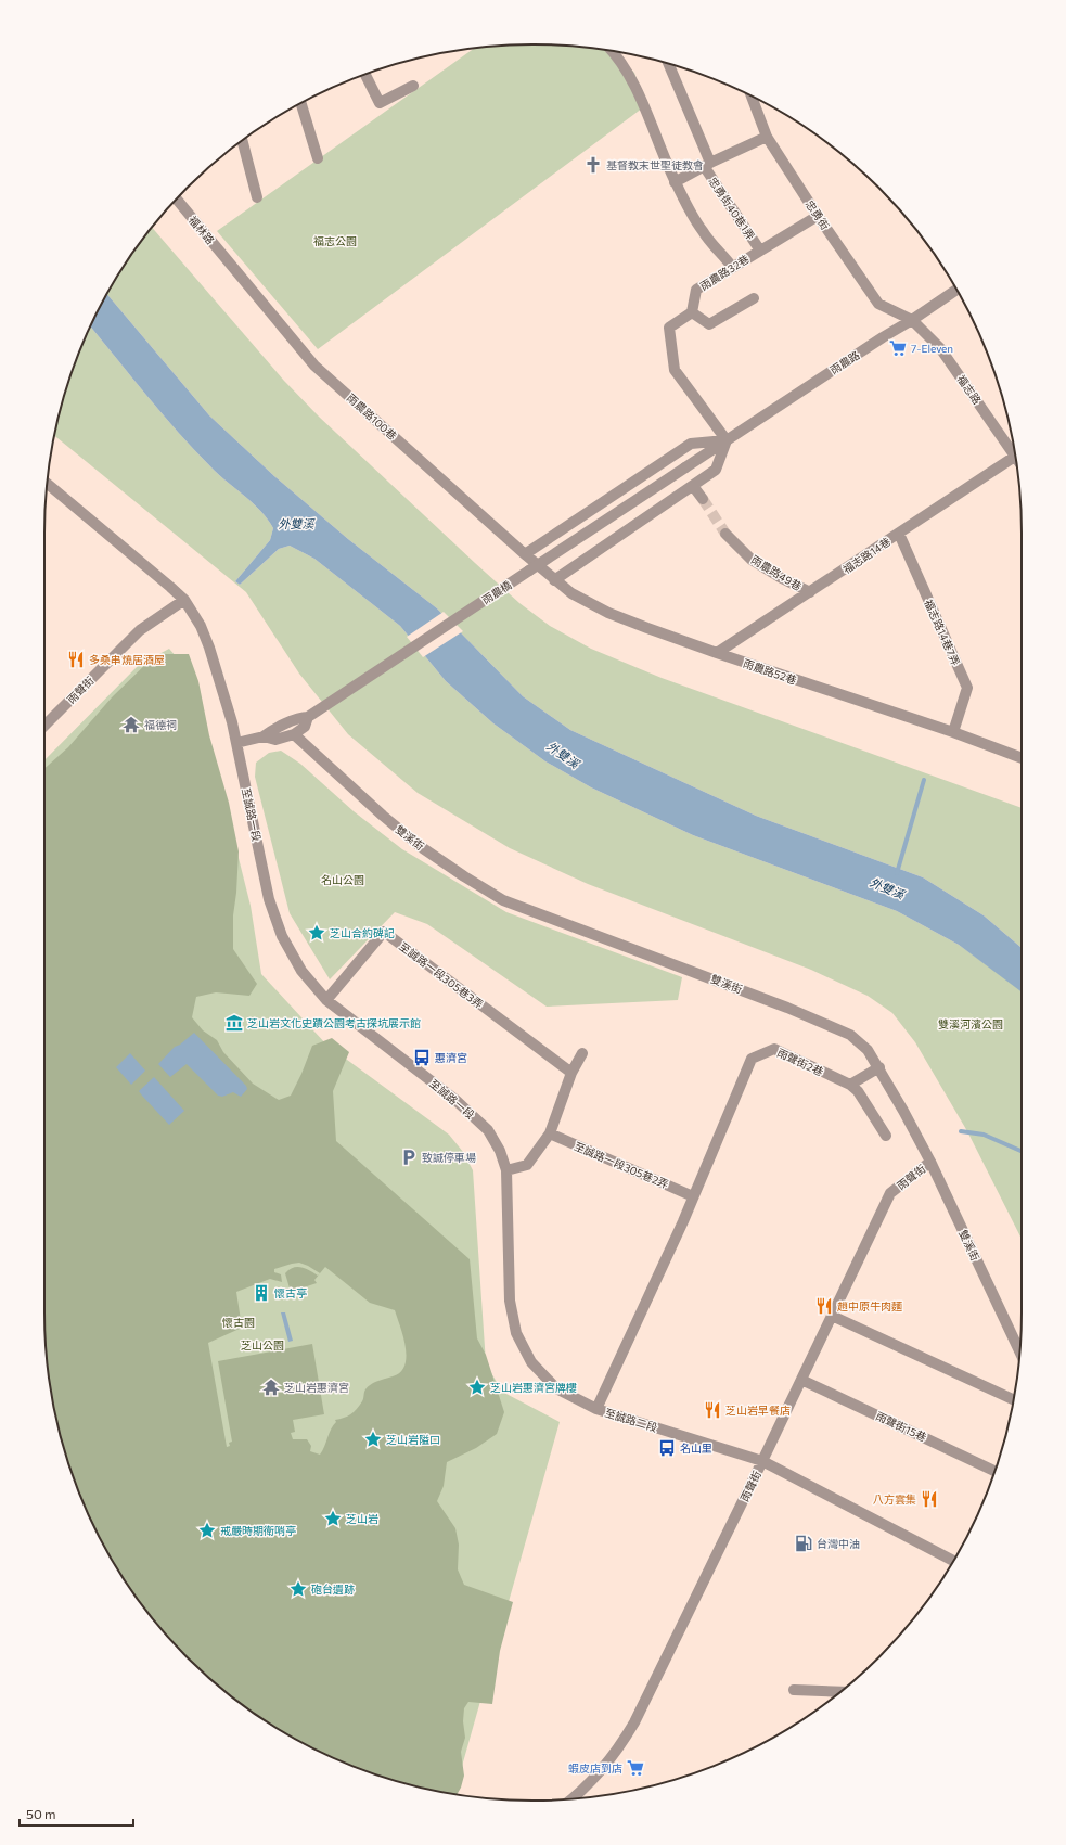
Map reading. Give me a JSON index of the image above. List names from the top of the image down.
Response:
{
  "streets": {
    "street": [
      "忠勇街40巷1弄",
      "忠勇街",
      "福林路",
      "雨農路32巷",
      "雨農路",
      "福志路",
      "雨農路100巷",
      "福志路14巷",
      "雨農路49巷",
      "雨農橋",
      "福志路14巷7弄",
      "雨農路52巷",
      "雨聲街",
      "至誠路一段",
      "雙溪街",
      "至誠路一段305巷3弄",
      "雨聲街2巷",
      "至誠路一段305巷2弄",
      "至誠路二段",
      "雨聲街15巷"
    ]
  },
  "crossings": [
    ["忠勇街40巷1弄", "雨農路32巷"],
    ["忠勇街", "雨農路32巷"],
    ["忠勇街", "雨農路"],
    ["忠勇街", "福志路"],
    ["福林路", "雨農路100巷"],
    ["雨農路", "福志路"],
    ["雨農路", "雨農路100巷"],
    ["雨農路", "雨農橋"],
    ["雨農路", "雨農路52巷"],
    ["雨農路100巷", "雨農路52巷"],
    ["福志路14巷", "雨農路49巷"],
    ["福志路14巷", "福志路14巷7弄"],
    ["福志路14巷", "雨農路52巷"],
    ["福志路14巷7弄", "雨農路52巷"],
    ["雨聲街", "至誠路一段"],
    ["雨聲街", "雙溪街"],
    ["雨聲街", "至誠路二段"],
    ["雨聲街", "雨聲街15巷"],
    ["至誠路一段", "至誠路一段305巷3弄"],
    ["至誠路一段", "至誠路二段"],
    ["雨聲街2巷", "至誠路一段305巷2弄"]
  ],
  "water": ["外雙溪"],
  "parks": [
    "福志公園",
    "名山公園",
    "雙溪河濱公園",
    "懷古園",
    "芝山公園"
  ],
  "places": {
    "church": ["基督教末世聖徒教會"],
    "supermarket": ["7-Eleven", "蝦皮店到店"],
    "restaurant": [
      "多桑串燒居酒屋",
      "趙中原牛肉麵",
      "芝山岩早餐店",
      "八方雲集"
    ],
    "temple": ["福德祠", "芝山岩惠濟宮"],
    "place": [
      "芝山合約碑記",
      "芝山岩惠濟宮牌樓",
      "芝山岩隘口",
      "芝山岩",
      "戒嚴時期衛哨亭",
      "砲台遺跡"
    ],
    "museum": ["芝山岩文化史蹟公園考古探坑展示館"],
    "bus stop": ["惠濟宮", "名山里"],
    "parking": ["致誠停車場"],
    "building": ["懷古亭"],
    "fuel station": ["台灣中油"]
  },
  "scale_bar": "50 m"
}
